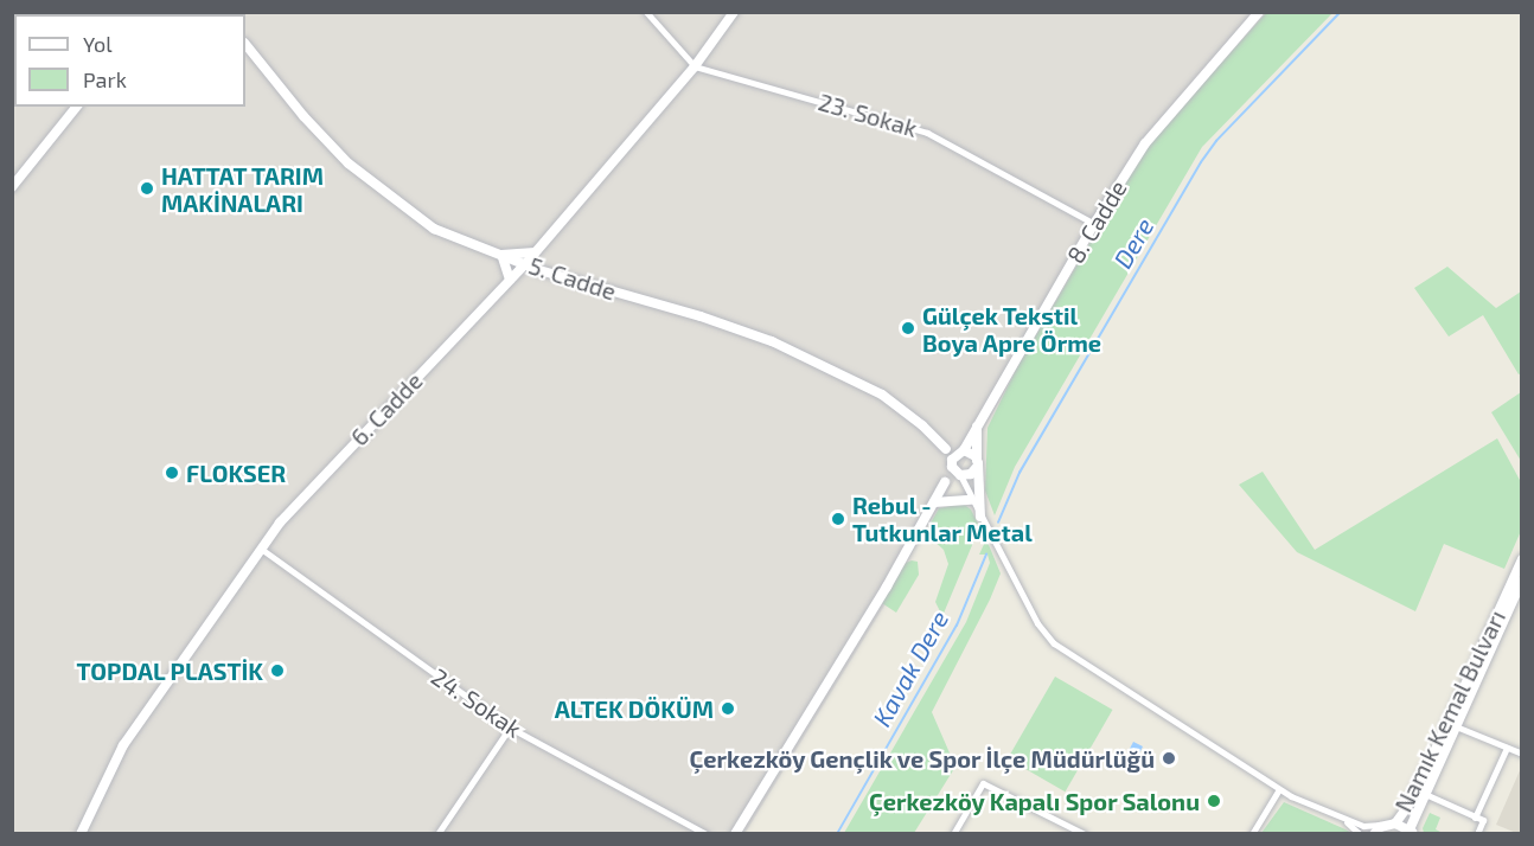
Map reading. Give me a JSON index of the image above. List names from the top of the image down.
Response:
{
  "streets": {
    "street": [
      "23. Sokak",
      "8. Cadde",
      "5. Cadde",
      "6. Cadde",
      "24. Sokak",
      "Namık Kemal Bulvarı"
    ]
  },
  "crossings": [
    ["23. Sokak", "8. Cadde"],
    ["23. Sokak", "6. Cadde"],
    ["5. Cadde", "6. Cadde"],
    ["6. Cadde", "24. Sokak"]
  ],
  "water": ["Dere", "Kavak Dere"],
  "places": [
    "HATTAT TARIM MAKİNALARI",
    "Gülçek Tekstil Boya Apre Örme",
    "FLOKSER",
    "Rebul - Tutkunlar Metal",
    "TOPDAL PLASTİK",
    "ALTEK DÖKÜM",
    "Çerkezköy Gençlik ve Spor İlçe Müdürlüğü",
    "Çerkezköy Kapalı Spor Salonu"
  ],
  "legend": ["Yol", "Park"]
}
